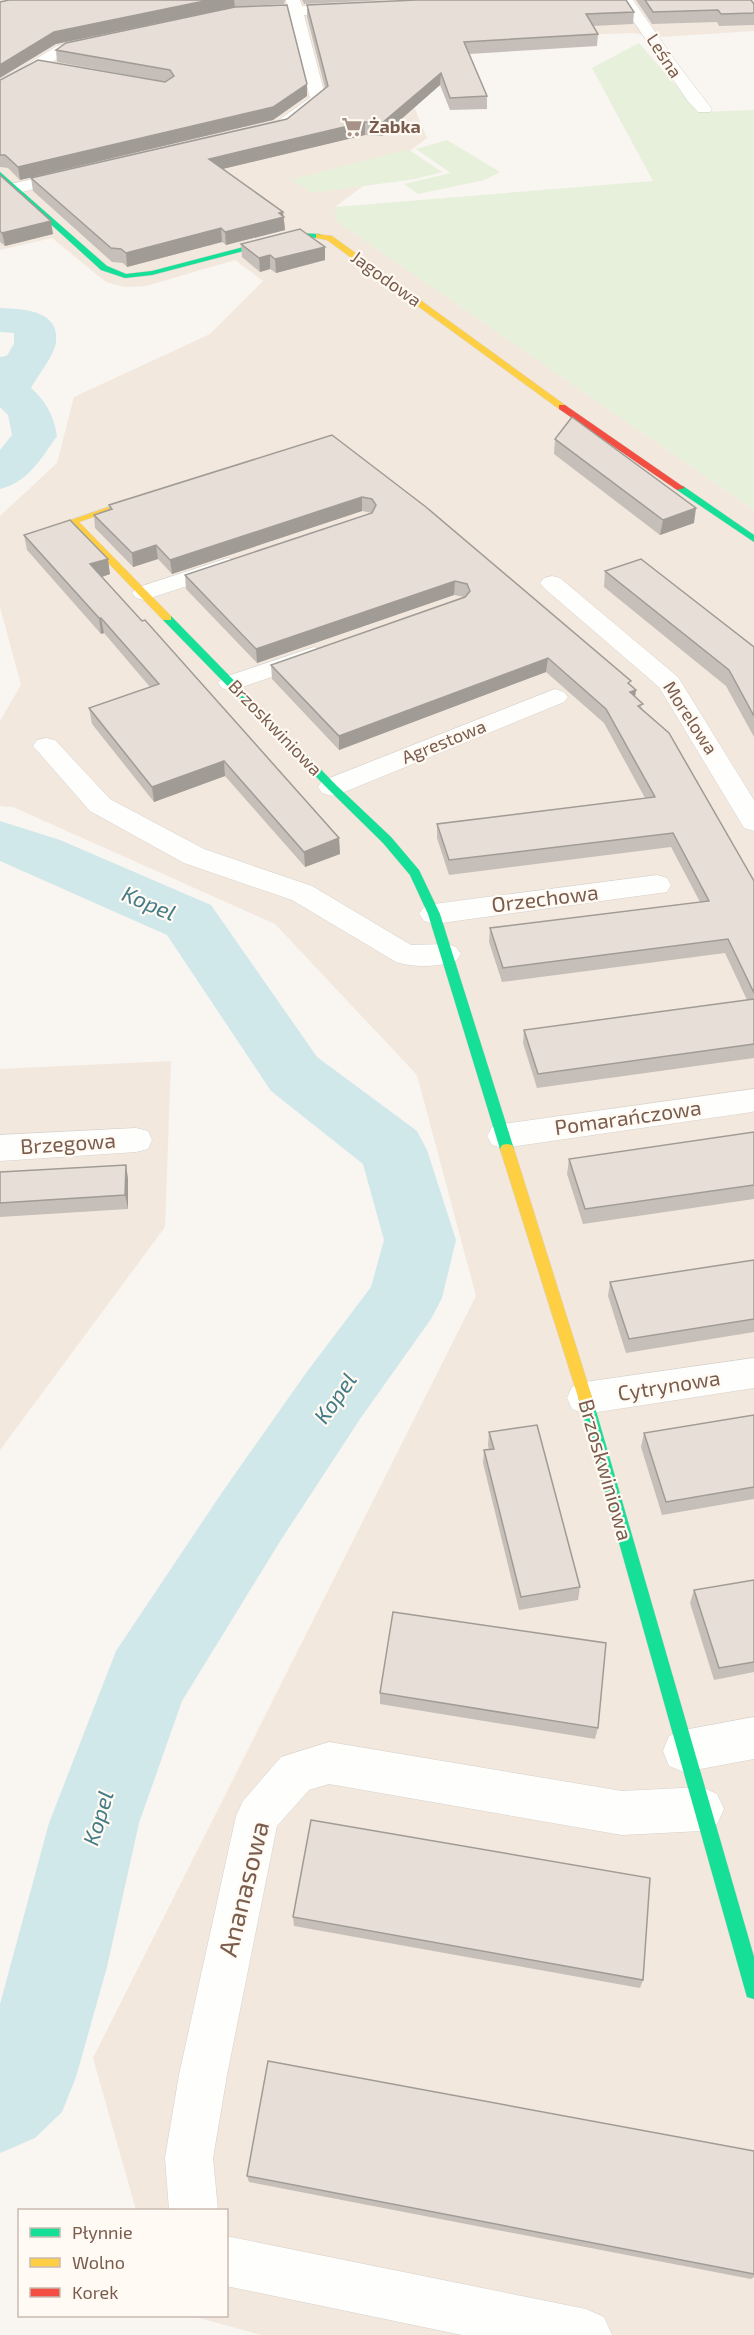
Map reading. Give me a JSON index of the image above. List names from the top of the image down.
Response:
{
  "streets": {
    "street": [
      "Leśna",
      "Jagodowa",
      "Morelowa",
      "Brzoskwiniowa",
      "Agrestowa",
      "Orzechowa",
      "Pomarańczowa",
      "Brzegowa",
      "Cytrynowa",
      "Ananasowa"
    ]
  },
  "crossings": [
    ["Brzoskwiniowa", "Agrestowa"],
    ["Brzoskwiniowa", "Orzechowa"],
    ["Brzoskwiniowa", "Pomarańczowa"],
    ["Brzoskwiniowa", "Cytrynowa"],
    ["Brzoskwiniowa", "Ananasowa"]
  ],
  "water": ["Kopel"],
  "places": {
    "supermarket": ["Żabka"]
  },
  "legend": ["Płynnie", "Wolno", "Korek"]
}
